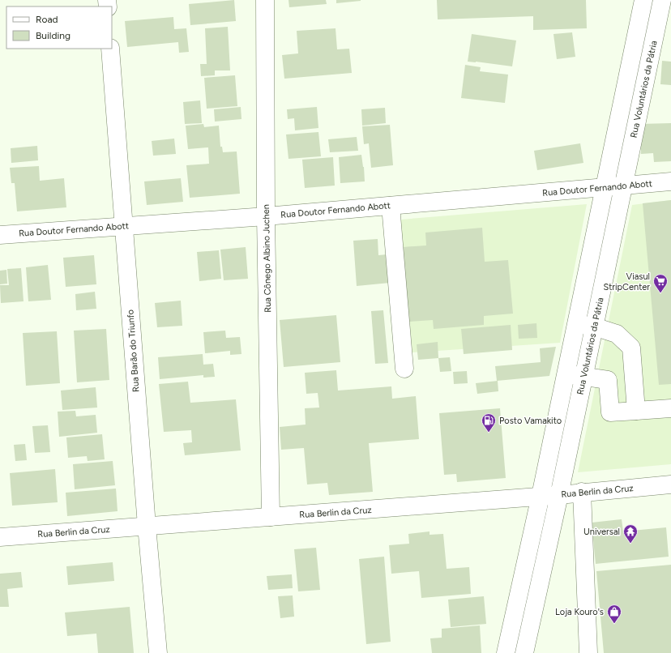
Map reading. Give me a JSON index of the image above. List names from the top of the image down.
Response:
{
  "streets": {
    "street": [
      "Rua Voluntários da Pátria",
      "Rua Doutor Fernando Abott",
      "Rua Cônego Albino Juchen",
      "Rua Barão do Triunfo",
      "Rua Berlin da Cruz"
    ]
  },
  "crossings": [
    ["Rua Voluntários da Pátria", "Rua Doutor Fernando Abott"],
    ["Rua Voluntários da Pátria", "Rua Berlin da Cruz"],
    ["Rua Doutor Fernando Abott", "Rua Cônego Albino Juchen"],
    ["Rua Doutor Fernando Abott", "Rua Barão do Triunfo"],
    ["Rua Cônego Albino Juchen", "Rua Berlin da Cruz"],
    ["Rua Barão do Triunfo", "Rua Berlin da Cruz"]
  ],
  "places": {
    "supermarket": ["Viasul StripCenter"],
    "fuel station": ["Posto Vamakito"],
    "temple": ["Universal"],
    "shop": ["Loja Kouro's"]
  },
  "legend": ["Road", "Building"]
}
